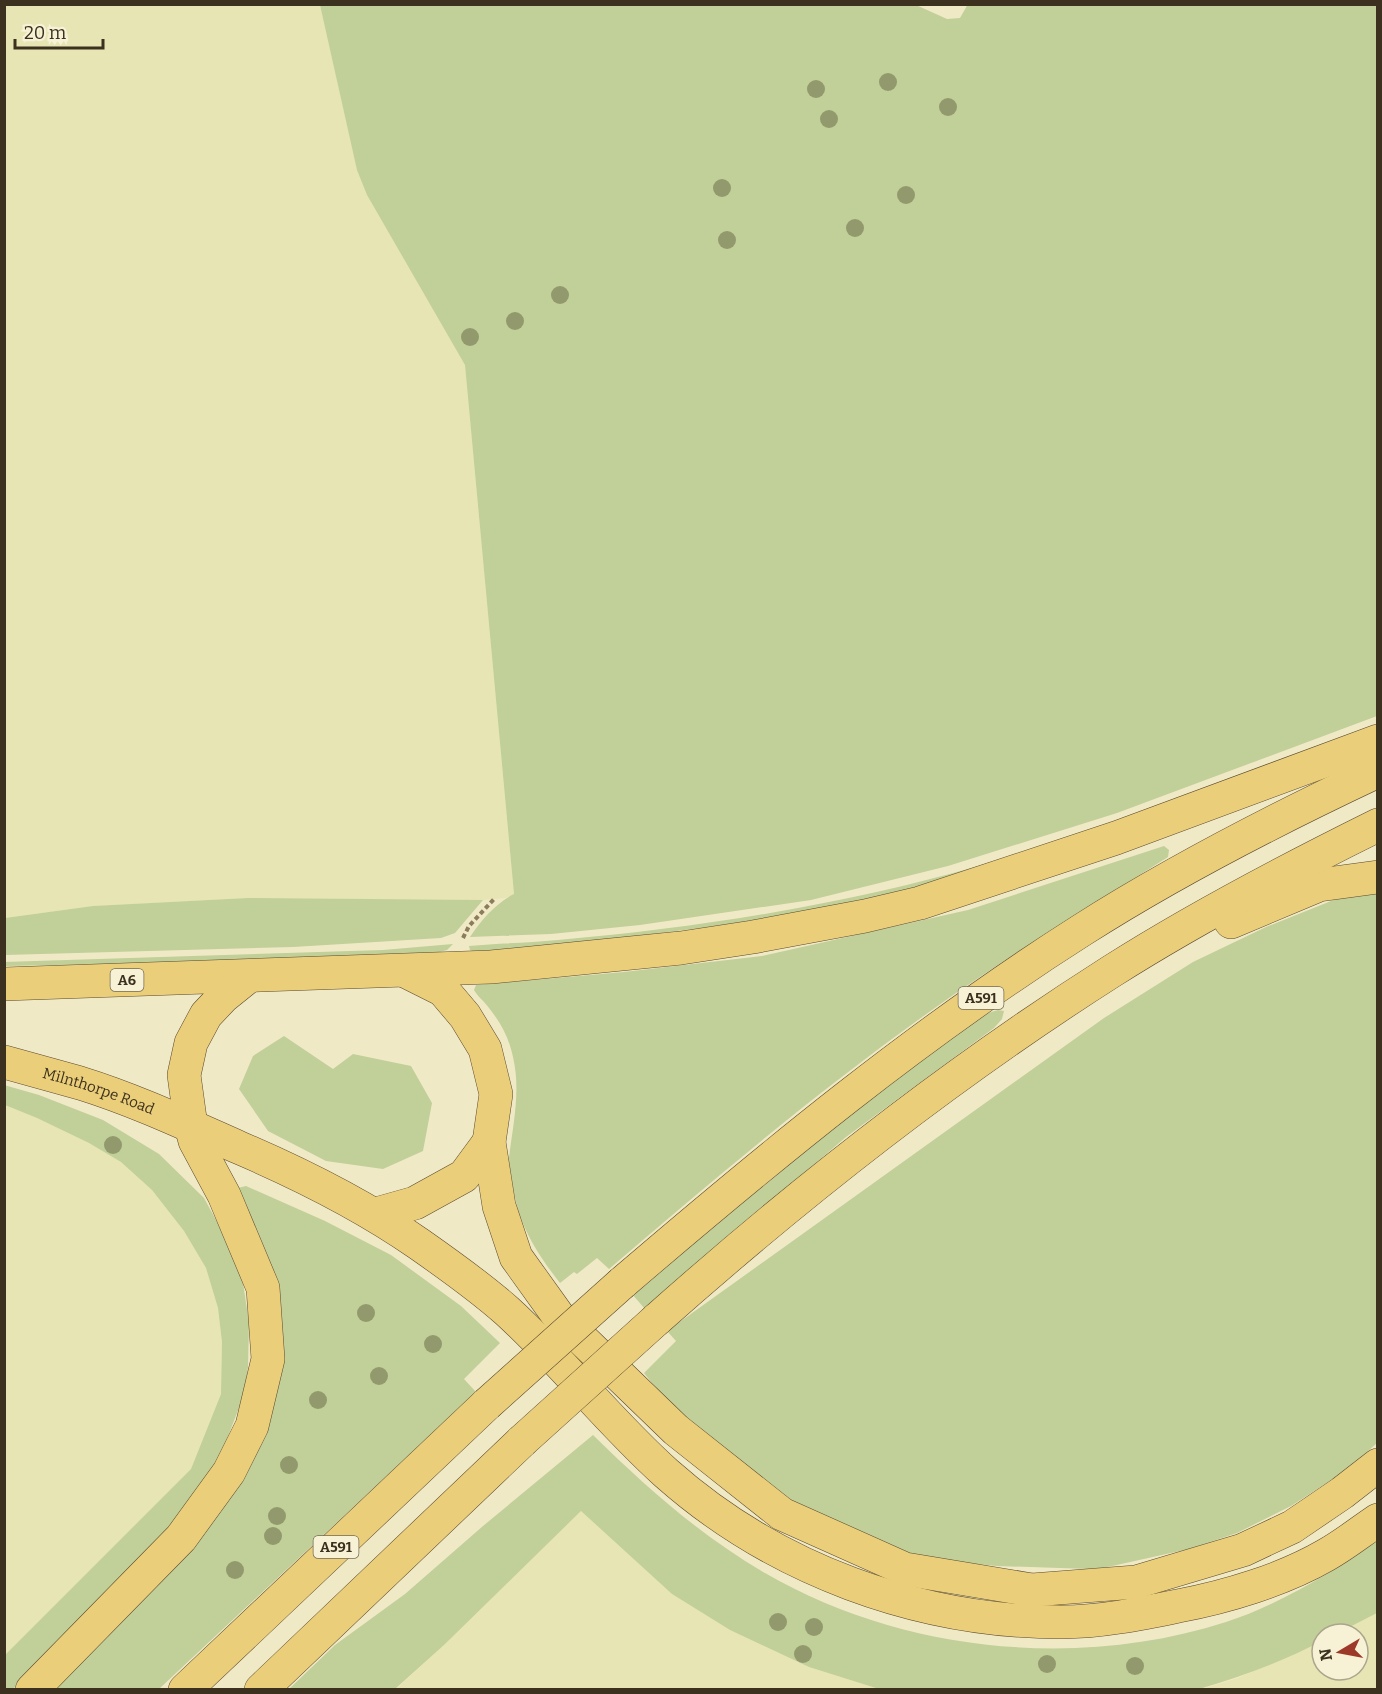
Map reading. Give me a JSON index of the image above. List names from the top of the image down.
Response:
{
  "streets": {
    "highway": ["A6", "A591", "Milnthorpe Road"]
  },
  "scale_bar": "20 m",
  "north": "left"
}
